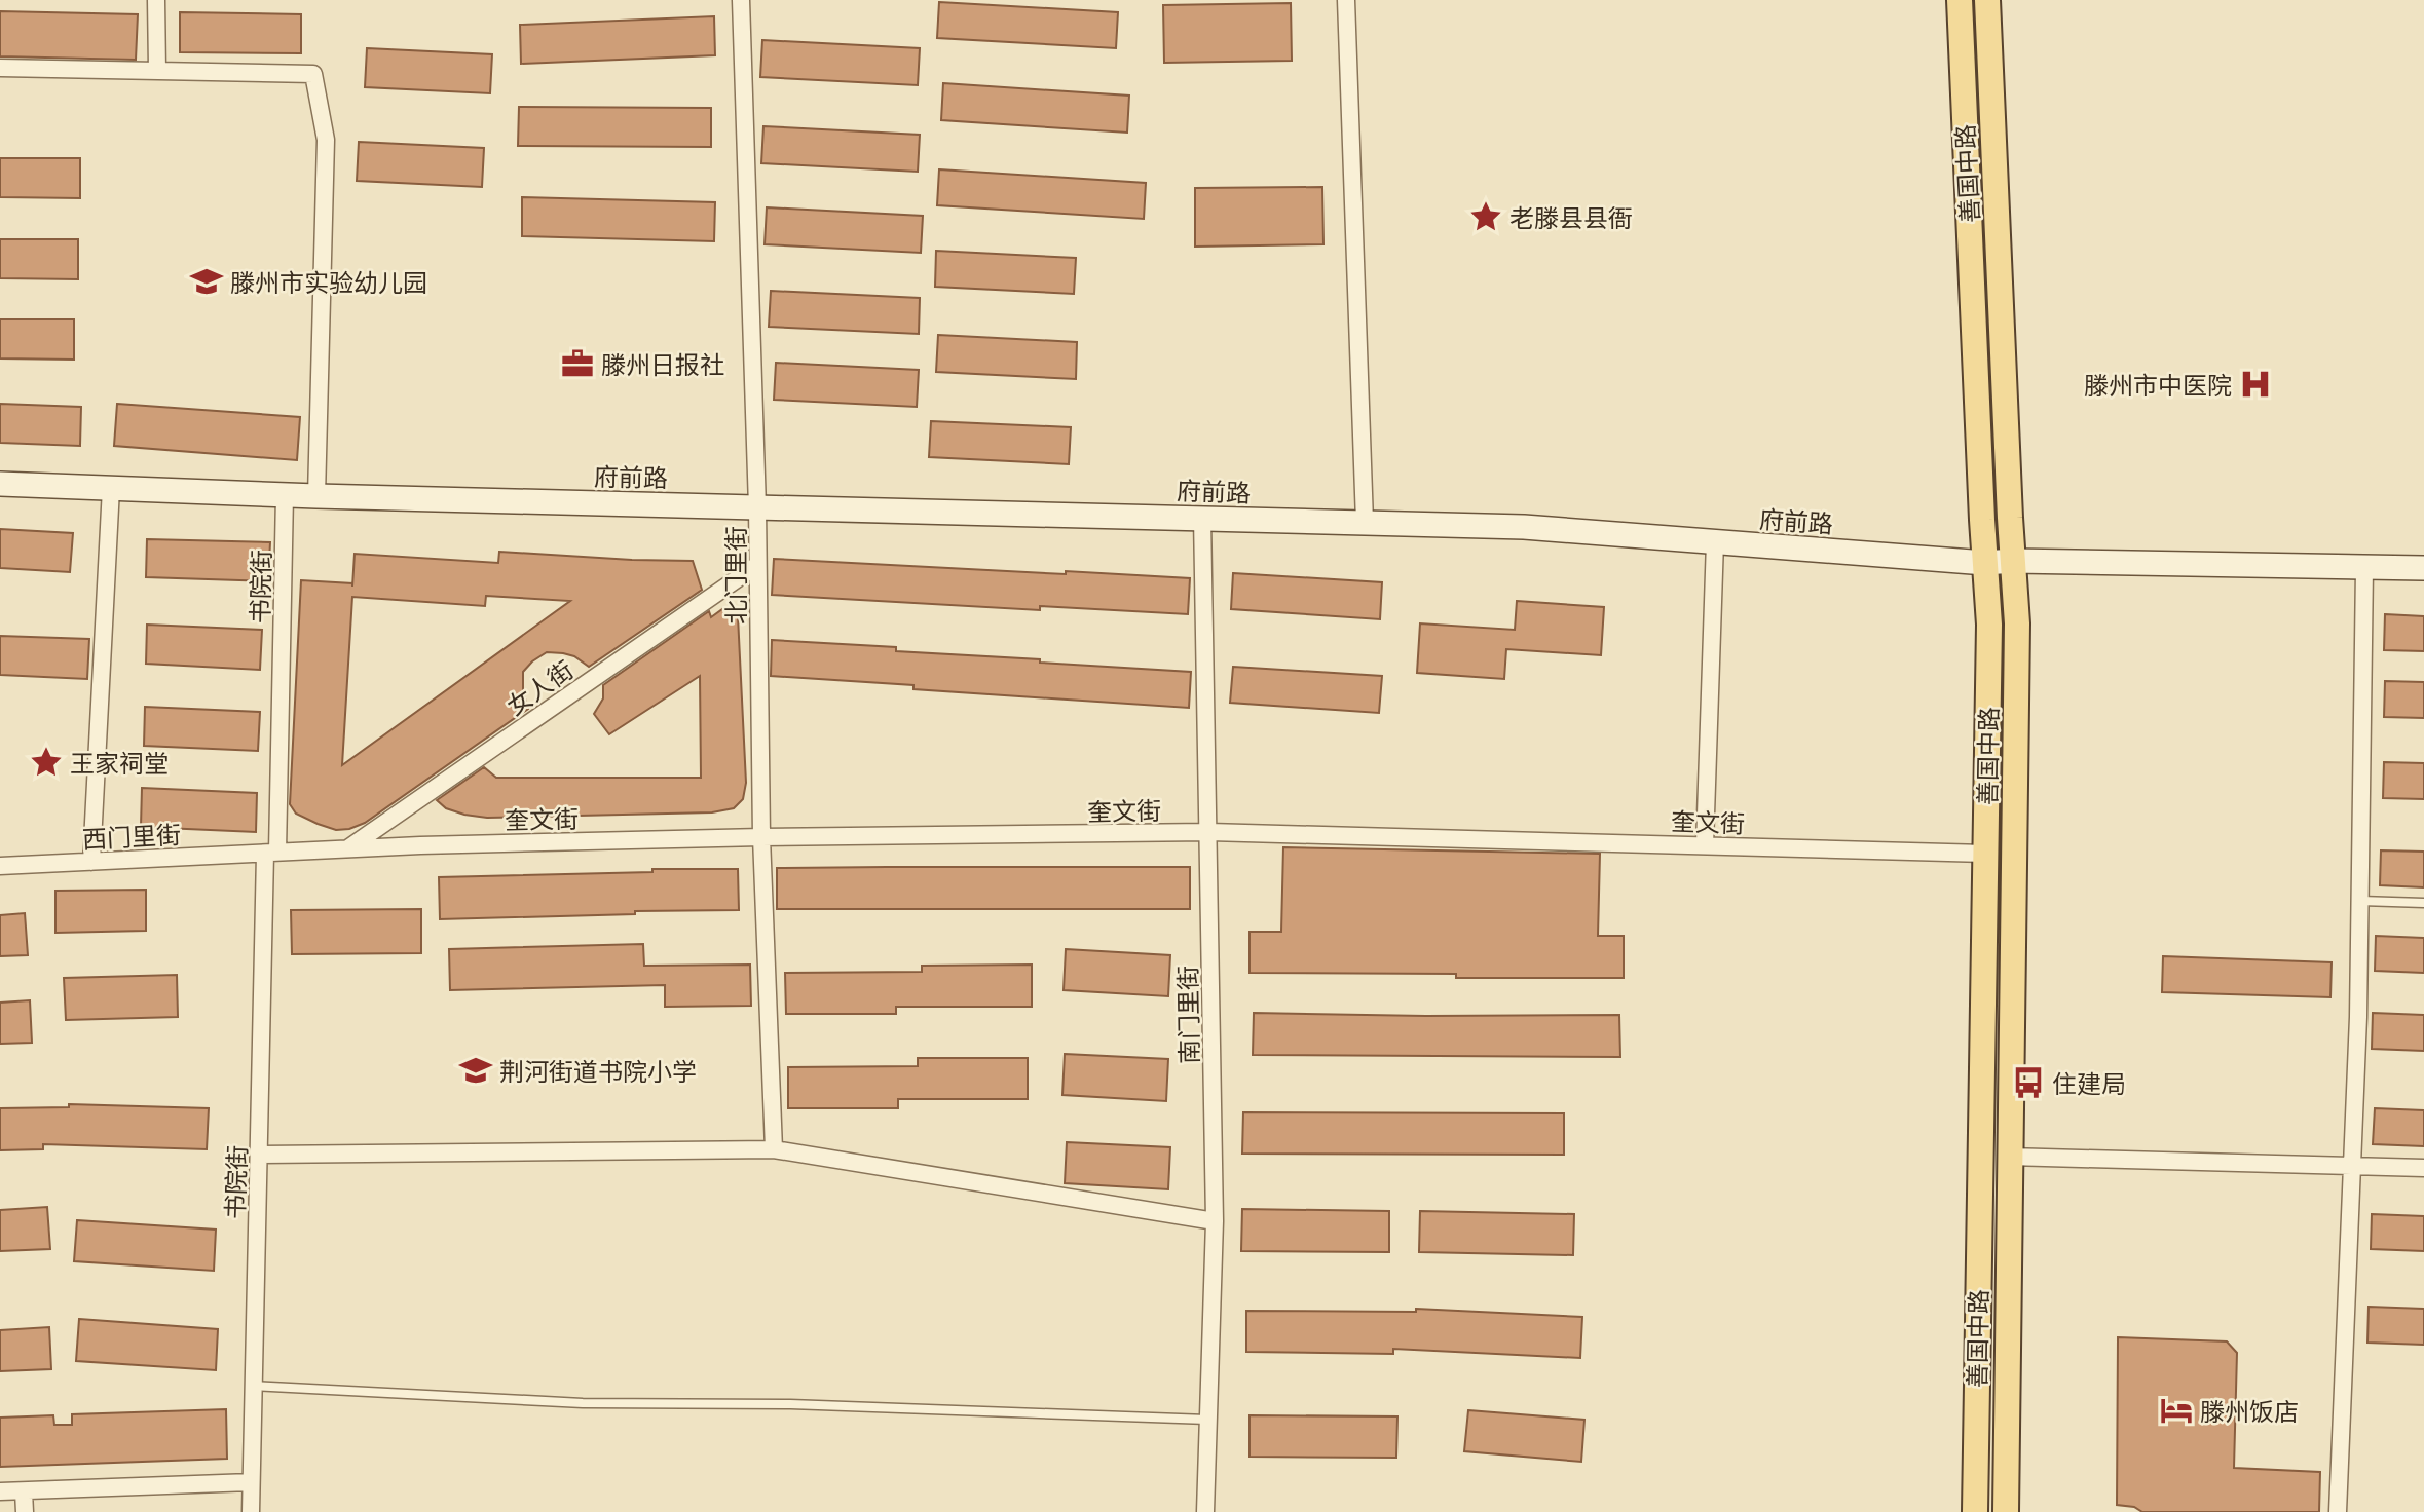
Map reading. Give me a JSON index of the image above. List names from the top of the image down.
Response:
{
  "streets": {
    "main road": ["善国中路", "府前路"],
    "street": [
      "北门里街",
      "书院街",
      "女人街",
      "奎文街",
      "西门里街",
      "南门里街"
    ]
  },
  "crossings": [
    ["善国中路", "府前路"],
    ["善国中路", "奎文街"],
    ["府前路", "北门里街"],
    ["府前路", "书院街"],
    ["府前路", "南门里街"],
    ["北门里街", "女人街"],
    ["北门里街", "奎文街"],
    ["书院街", "奎文街"],
    ["书院街", "西门里街"],
    ["女人街", "奎文街"],
    ["奎文街", "西门里街"],
    ["奎文街", "南门里街"]
  ],
  "places": {
    "place": ["老滕县县衙", "王家祠堂"],
    "school or university": ["滕州市实验幼儿园", "荆河街道书院小学"],
    "office": ["滕州日报社"],
    "hospital": ["滕州市中医院"],
    "bus stop": ["住建局"],
    "hotel": ["滕州饭店"]
  }
}
